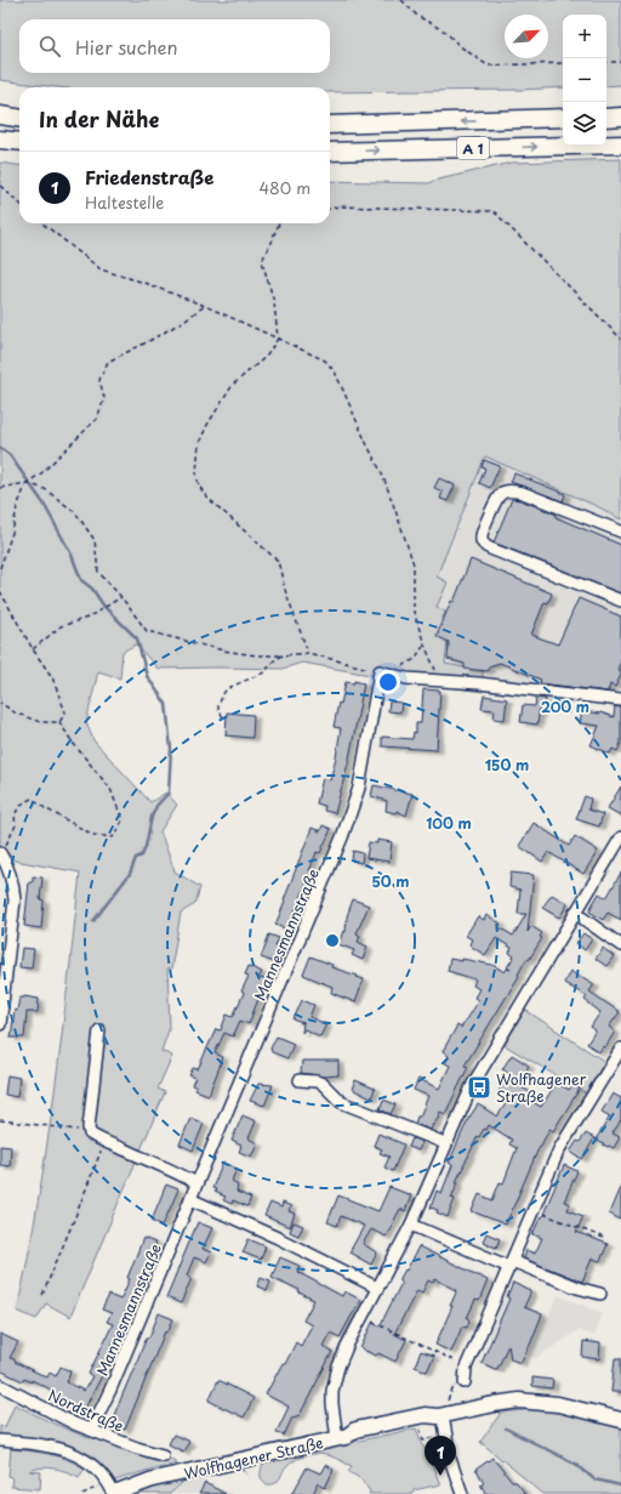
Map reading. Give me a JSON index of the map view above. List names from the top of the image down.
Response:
{
  "streets": {
    "highway": ["A 1"],
    "main road": ["Wolfhagener Straße"],
    "street": ["Mannesmannstraße", "Nordstraße"]
  },
  "crossings": [
    ["Mannesmannstraße", "Nordstraße"]
  ],
  "places": {
    "bus stop": ["Wolfhagener Straße"]
  },
  "north": "top right",
  "page": {
    "map_buttons": ["+", "−"],
    "search": "Hier suchen",
    "heading": "In der Nähe",
    "list": [
      {
        "mark": "1",
        "name": "Friedenstraße",
        "note": "Haltestelle",
        "value": "480 m"
      }
    ],
    "pins": "1"
  },
  "rings": [
    "200 m",
    "150 m",
    "100 m",
    "50 m"
  ]
}
